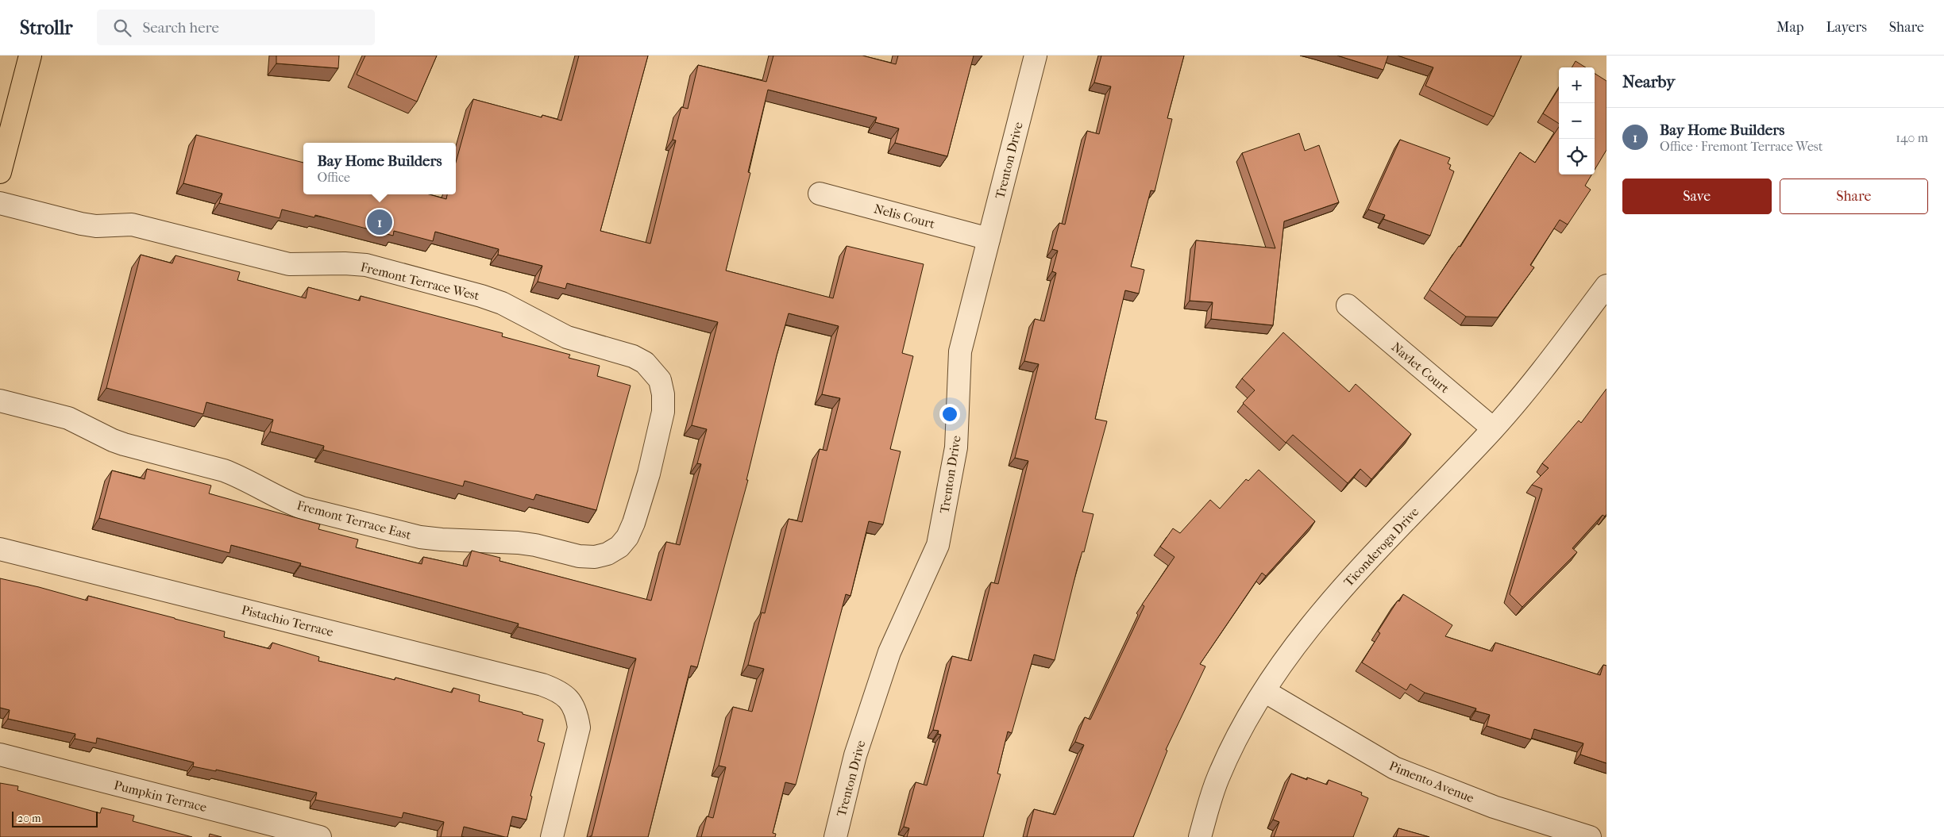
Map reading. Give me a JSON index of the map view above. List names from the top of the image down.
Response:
{
  "streets": {
    "street": [
      "Trenton Drive",
      "Nelis Court",
      "Fremont Terrace West",
      "Navlet Court",
      "Fremont Terrace East",
      "Ticonderoga Drive",
      "Pistachio Terrace",
      "Pimento Avenue",
      "Pumpkin Terrace"
    ]
  },
  "crossings": [
    ["Trenton Drive", "Nelis Court"],
    ["Fremont Terrace West", "Fremont Terrace East"],
    ["Navlet Court", "Ticonderoga Drive"],
    ["Ticonderoga Drive", "Pimento Avenue"]
  ],
  "scale_bar": "20 m",
  "page": {
    "header": "Strollr",
    "search": "Search here",
    "nav": ["Map", "Layers", "Share"],
    "heading": "Nearby",
    "map_buttons": ["+", "−"],
    "list": [
      {
        "mark": "1",
        "name": "Bay Home Builders",
        "note": "Office · Fremont Terrace West",
        "value": "140 m"
      }
    ],
    "popup": ["Bay Home Builders", "Office"],
    "buttons": ["Save", "Share"],
    "pins": "1",
    "scale": "20 m"
  }
}
